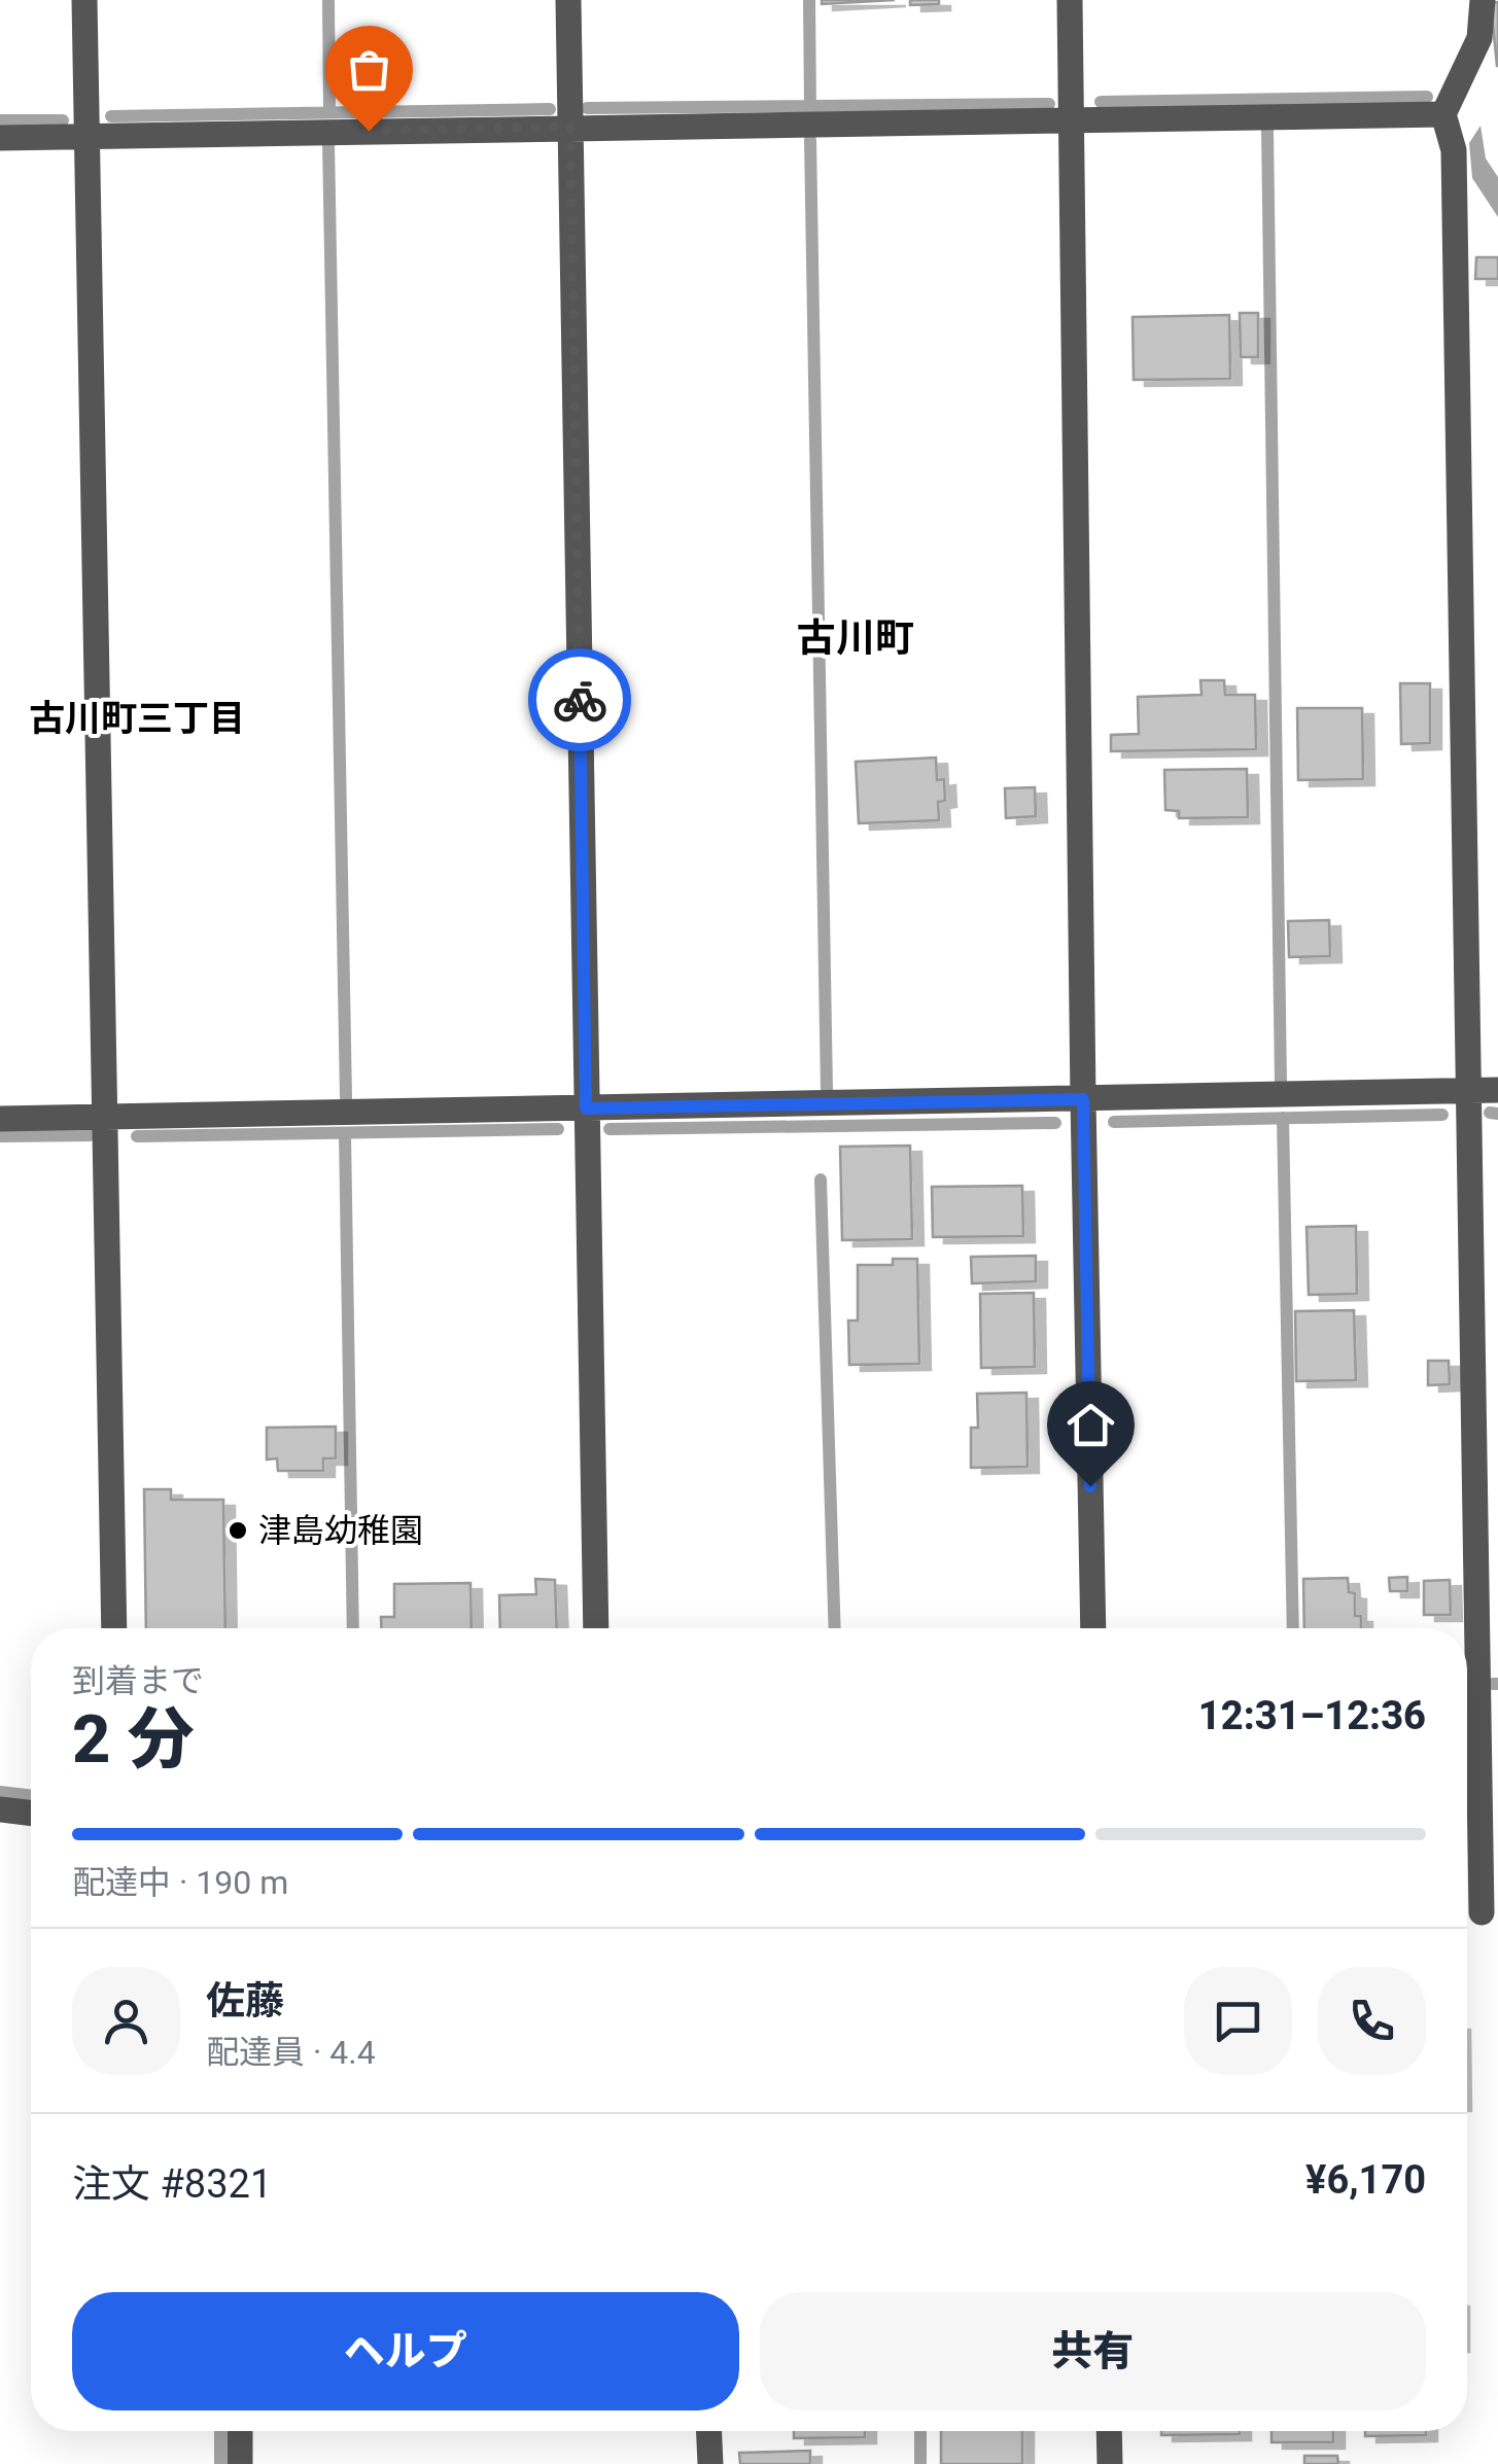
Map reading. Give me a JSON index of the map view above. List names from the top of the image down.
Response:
{
  "districts": ["古川町", "古川町三丁目"],
  "places": ["津島幼稚園"],
  "page": {
    "heading": ["2 分", "到着まで", "12:31–12:36"],
    "panel": [
      "佐藤",
      "配達員 · 4.4",
      "注文 #8321",
      "¥6,170"
    ],
    "bar": "配達中 · 190 m",
    "buttons": ["ヘルプ", "共有"]
  }
}
